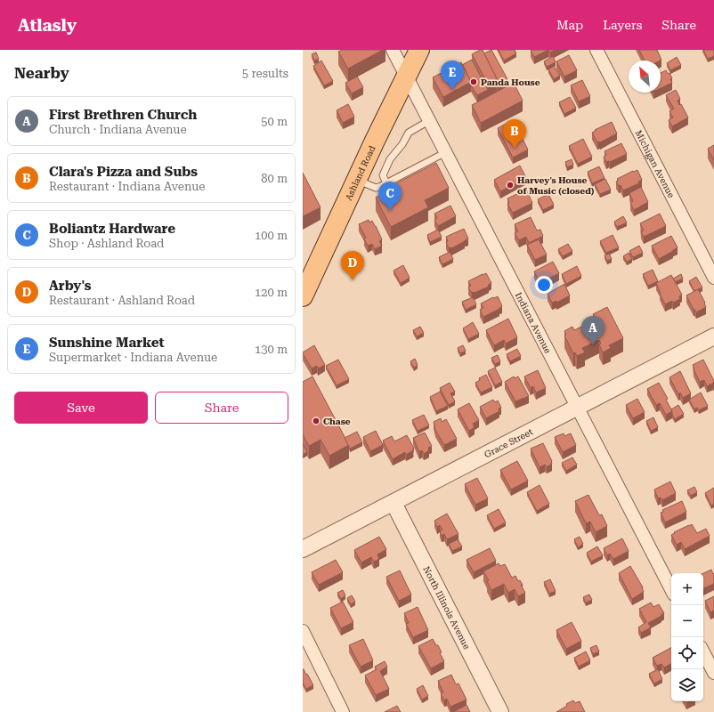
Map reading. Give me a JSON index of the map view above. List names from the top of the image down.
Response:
{
  "streets": {
    "main road": ["Ashland Road"],
    "street": [
      "Michigan Avenue",
      "Indiana Avenue",
      "Grace Street",
      "North Illinois Avenue"
    ]
  },
  "crossings": [
    ["Ashland Road", "Indiana Avenue"],
    ["Indiana Avenue", "Grace Street"],
    ["Grace Street", "North Illinois Avenue"]
  ],
  "places": ["Panda House", "Harvey's House of Music (closed)", "Chase"],
  "north": "top left",
  "page": {
    "header": "Atlasly",
    "nav": ["Map", "Layers", "Share"],
    "heading": ["Nearby", "5 results"],
    "pins": [
      "E",
      "B",
      "C",
      "D",
      "A"
    ],
    "list": [
      {
        "mark": "A",
        "name": "First Brethren Church",
        "note": "Church · Indiana Avenue",
        "value": "50 m"
      },
      {
        "mark": "B",
        "name": "Clara's Pizza and Subs",
        "note": "Restaurant · Indiana Avenue",
        "value": "80 m"
      },
      {
        "mark": "C",
        "name": "Boliantz Hardware",
        "note": "Shop · Ashland Road",
        "value": "100 m"
      },
      {
        "mark": "D",
        "name": "Arby's",
        "note": "Restaurant · Ashland Road",
        "value": "120 m"
      },
      {
        "mark": "E",
        "name": "Sunshine Market",
        "note": "Supermarket · Indiana Avenue",
        "value": "130 m"
      }
    ],
    "buttons": ["Save", "Share"],
    "map_buttons": ["+", "−"]
  }
}
